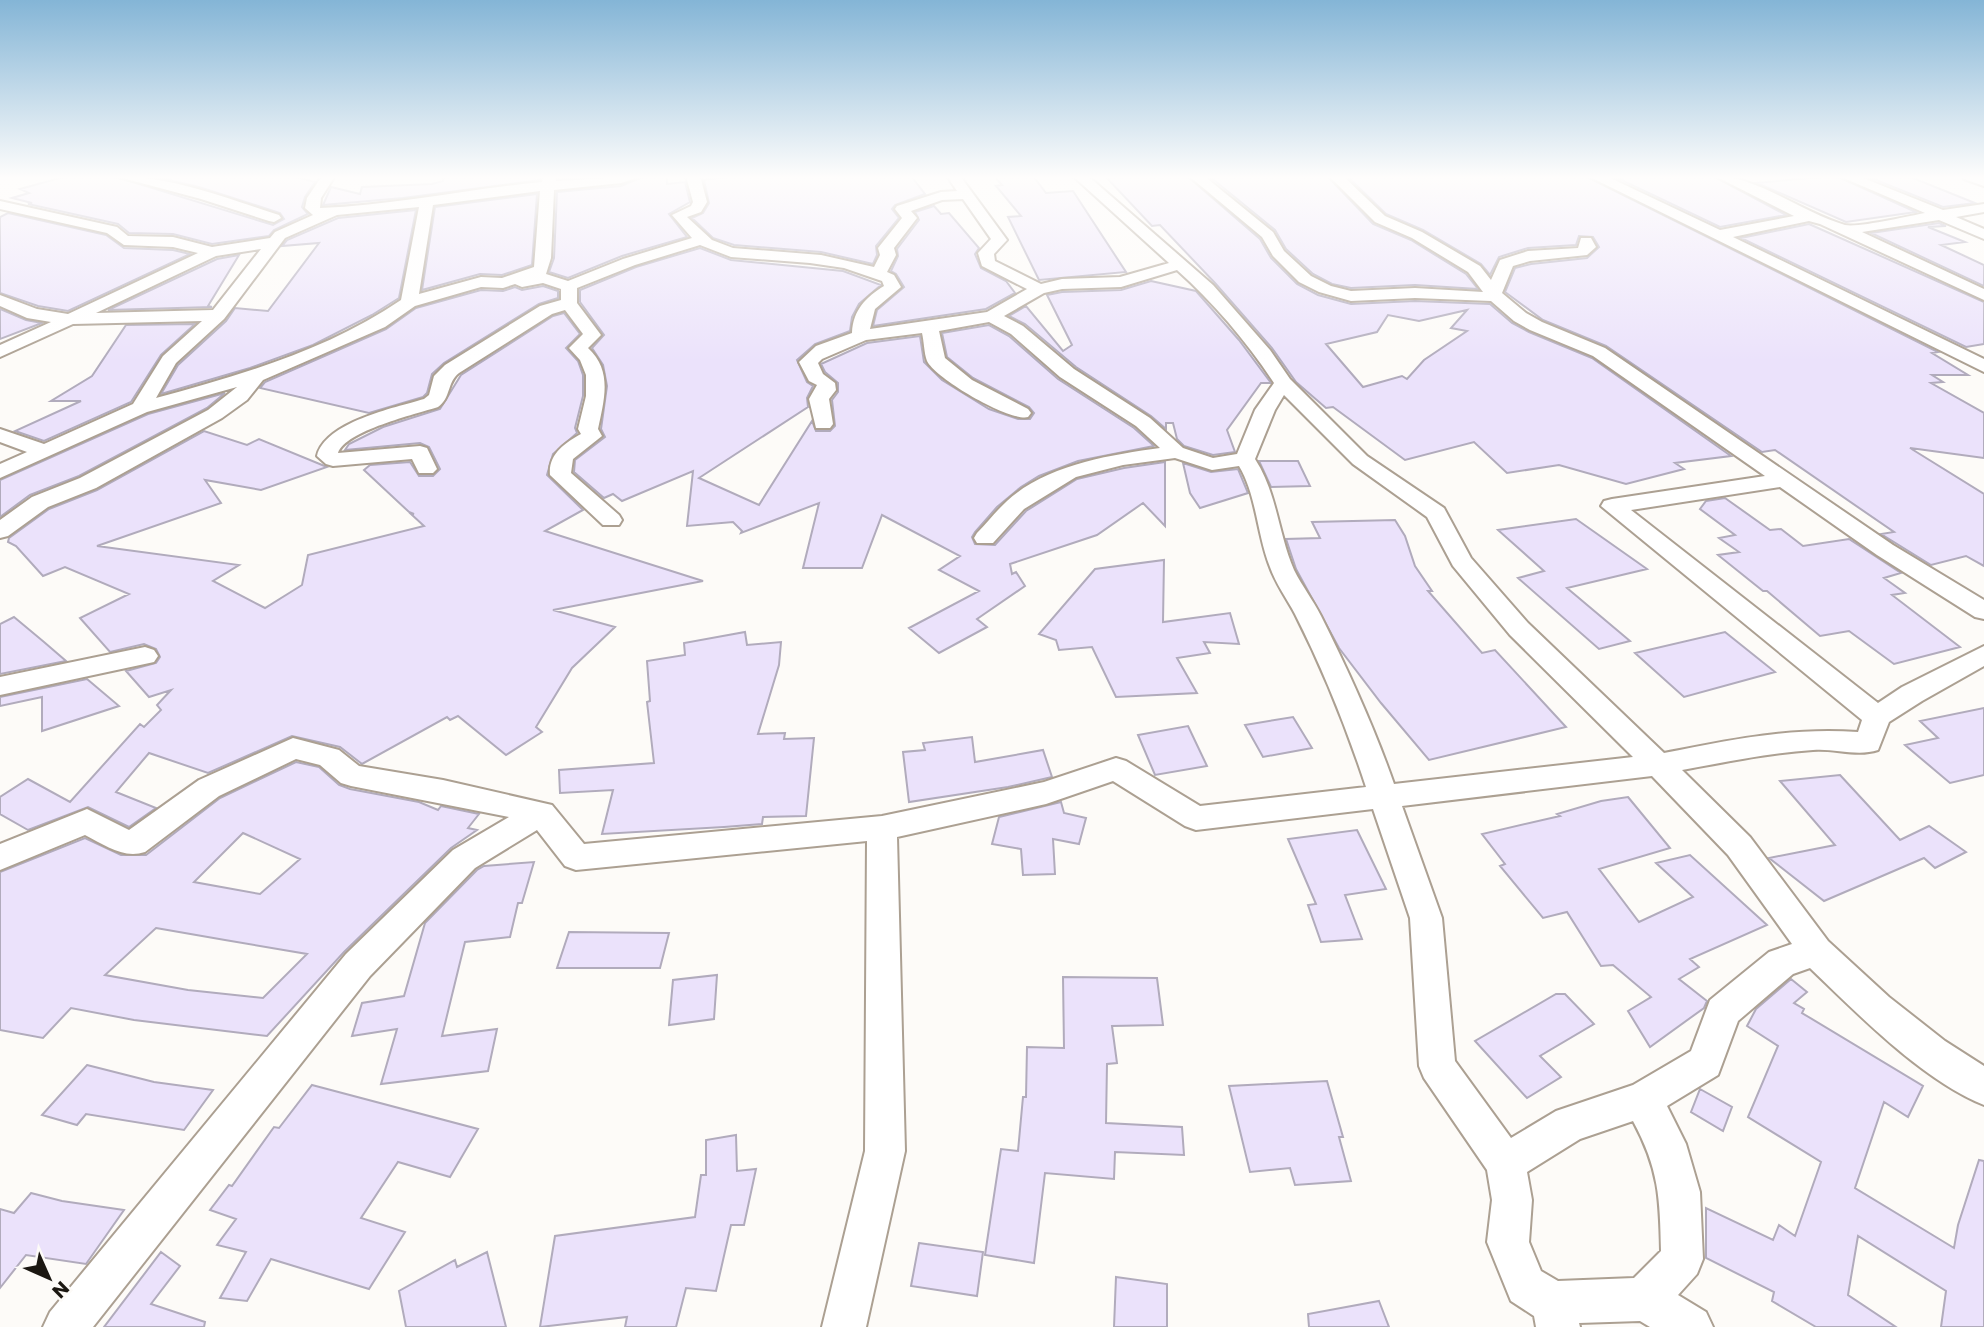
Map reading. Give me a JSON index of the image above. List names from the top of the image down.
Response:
{
  "north": "bottom right"
}
